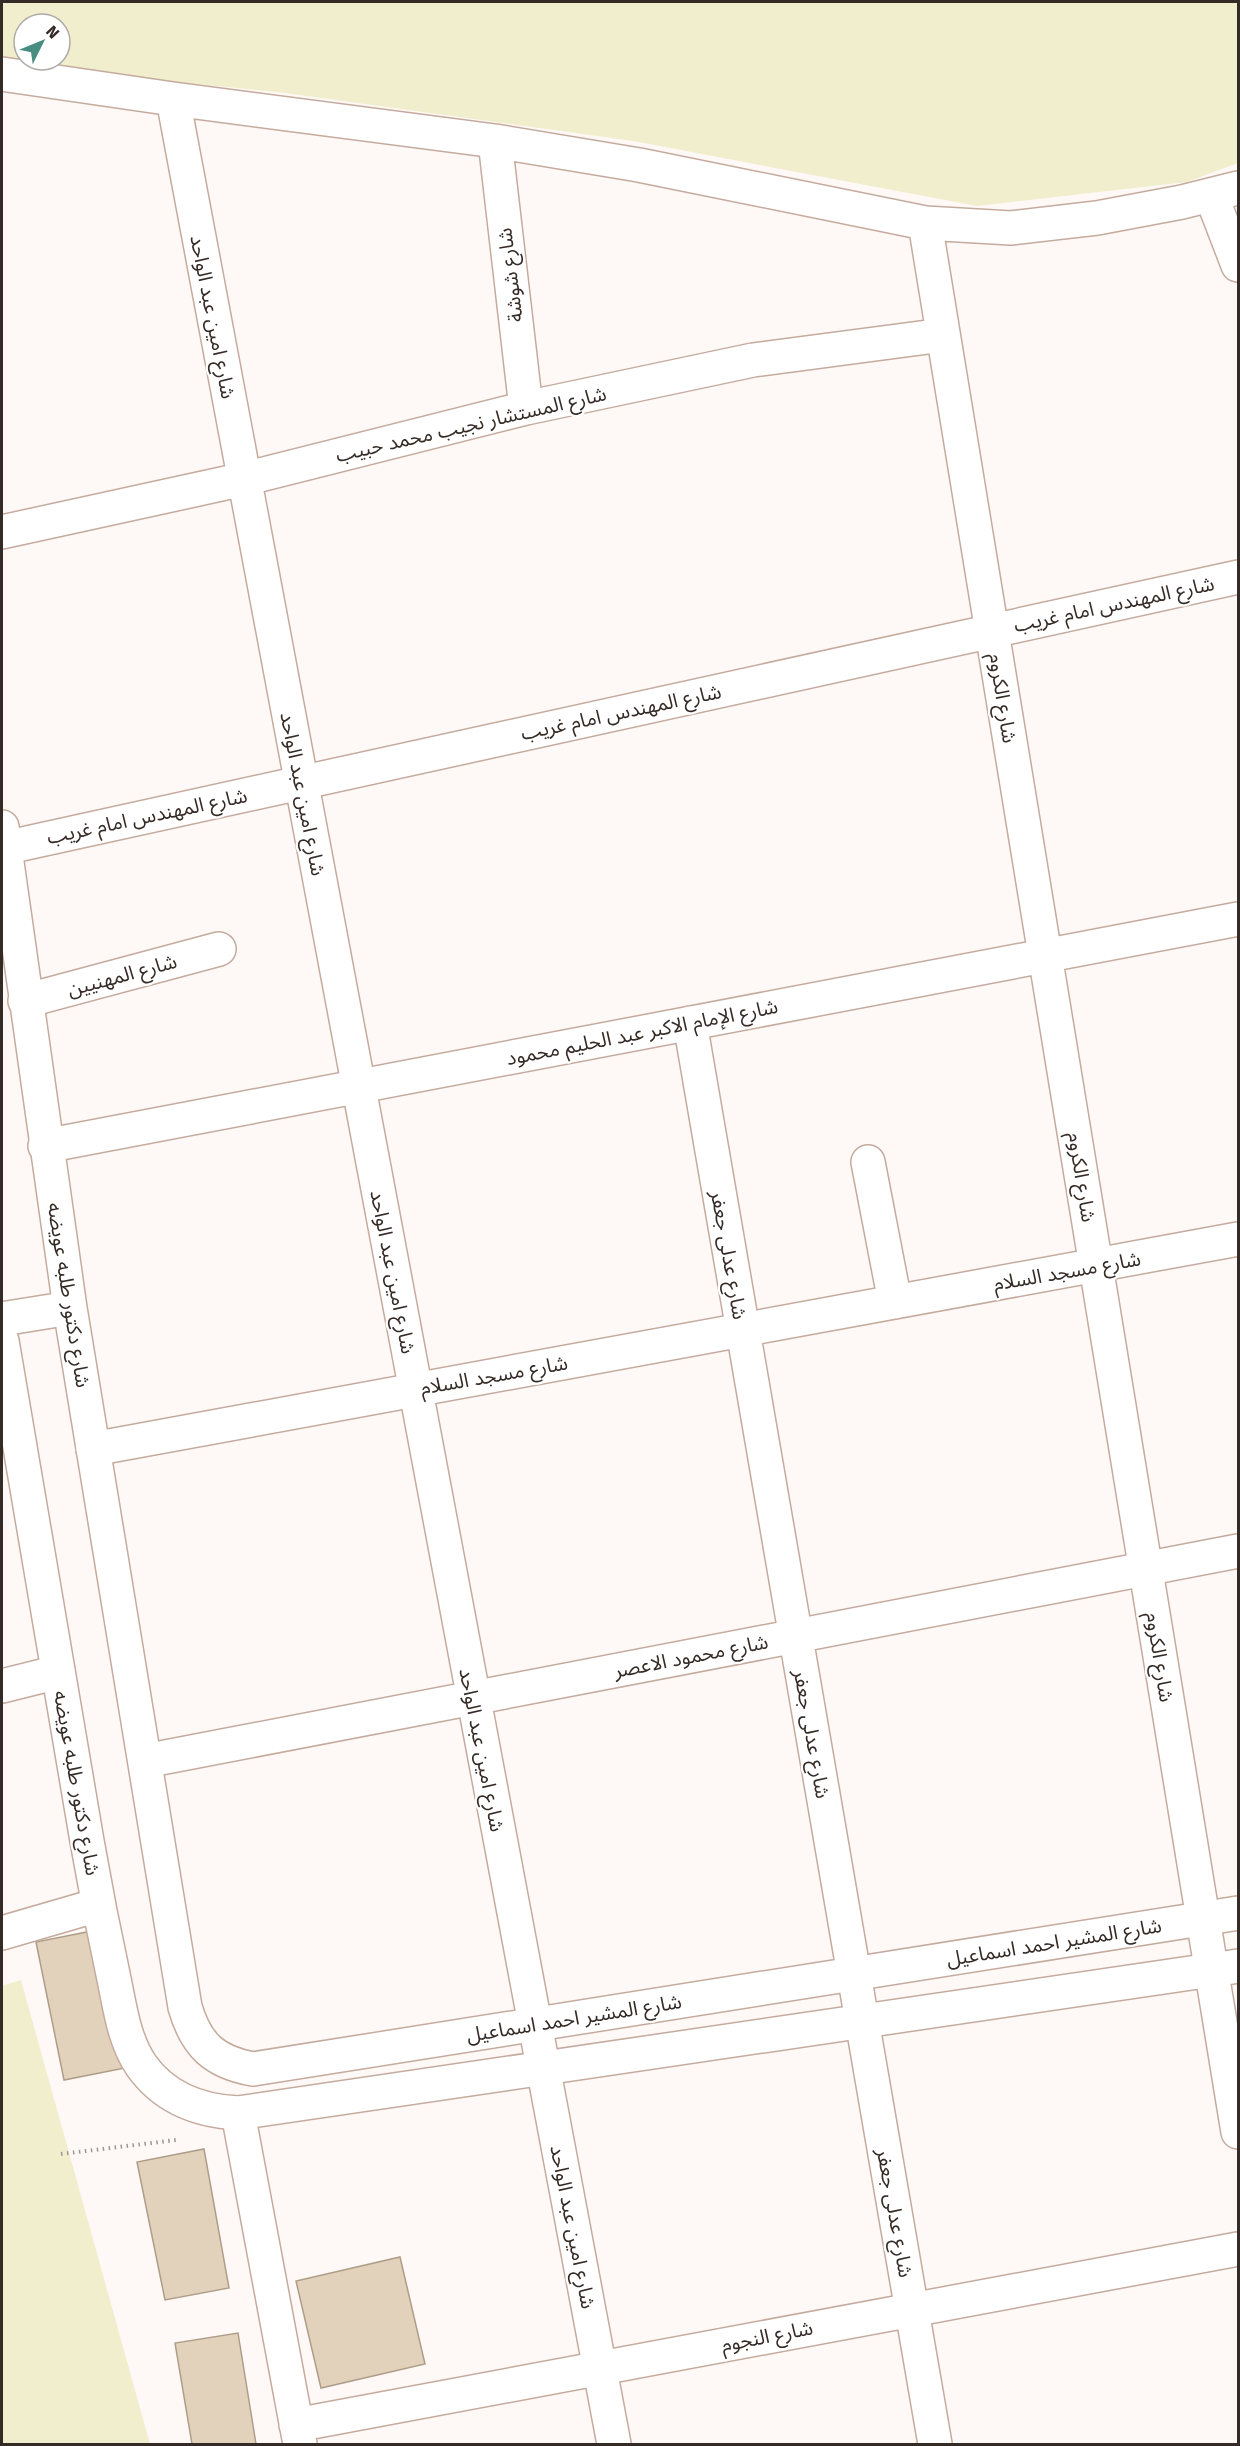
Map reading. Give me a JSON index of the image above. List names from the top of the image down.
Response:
{
  "streets": {
    "street": [
      "شارع شوشة",
      "شارع امين عبد الواحد",
      "شارع المستشار نجيب محمد حبيب",
      "شارع المهندس امام غريب",
      "شارع الكروم",
      "شارع المهنيين",
      "شارع الإمام الاكبر عبد الحليم محمود",
      "شارع عدلى جعفر",
      "شارع مسجد السلام",
      "شارع دكتور طلبه عويضه",
      "شارع محمود الاعصر",
      "شارع المشير احمد اسماعيل",
      "شارع النجوم"
    ]
  },
  "crossings": [
    ["شارع شوشة", "شارع المستشار نجيب محمد حبيب"],
    ["شارع امين عبد الواحد", "شارع المستشار نجيب محمد حبيب"],
    ["شارع امين عبد الواحد", "شارع المهندس امام غريب"],
    ["شارع امين عبد الواحد", "شارع الإمام الاكبر عبد الحليم محمود"],
    ["شارع امين عبد الواحد", "شارع مسجد السلام"],
    ["شارع امين عبد الواحد", "شارع محمود الاعصر"],
    ["شارع امين عبد الواحد", "شارع المشير احمد اسماعيل"],
    ["شارع امين عبد الواحد", "شارع النجوم"],
    ["شارع المستشار نجيب محمد حبيب", "شارع الكروم"],
    ["شارع المهندس امام غريب", "شارع الكروم"],
    ["شارع المهندس امام غريب", "شارع دكتور طلبه عويضه"],
    ["شارع الكروم", "شارع الإمام الاكبر عبد الحليم محمود"],
    ["شارع الكروم", "شارع مسجد السلام"],
    ["شارع الكروم", "شارع محمود الاعصر"],
    ["شارع الكروم", "شارع المشير احمد اسماعيل"],
    ["شارع المهنيين", "شارع دكتور طلبه عويضه"],
    ["شارع الإمام الاكبر عبد الحليم محمود", "شارع عدلى جعفر"],
    ["شارع الإمام الاكبر عبد الحليم محمود", "شارع دكتور طلبه عويضه"],
    ["شارع عدلى جعفر", "شارع مسجد السلام"],
    ["شارع عدلى جعفر", "شارع محمود الاعصر"],
    ["شارع عدلى جعفر", "شارع المشير احمد اسماعيل"],
    ["شارع عدلى جعفر", "شارع النجوم"],
    ["شارع مسجد السلام", "شارع دكتور طلبه عويضه"],
    ["شارع دكتور طلبه عويضه", "شارع محمود الاعصر"],
    ["شارع دكتور طلبه عويضه", "شارع المشير احمد اسماعيل"],
    ["شارع محمود الاعصر", "شارع المشير احمد اسماعيل"]
  ],
  "north": "top right"
}
